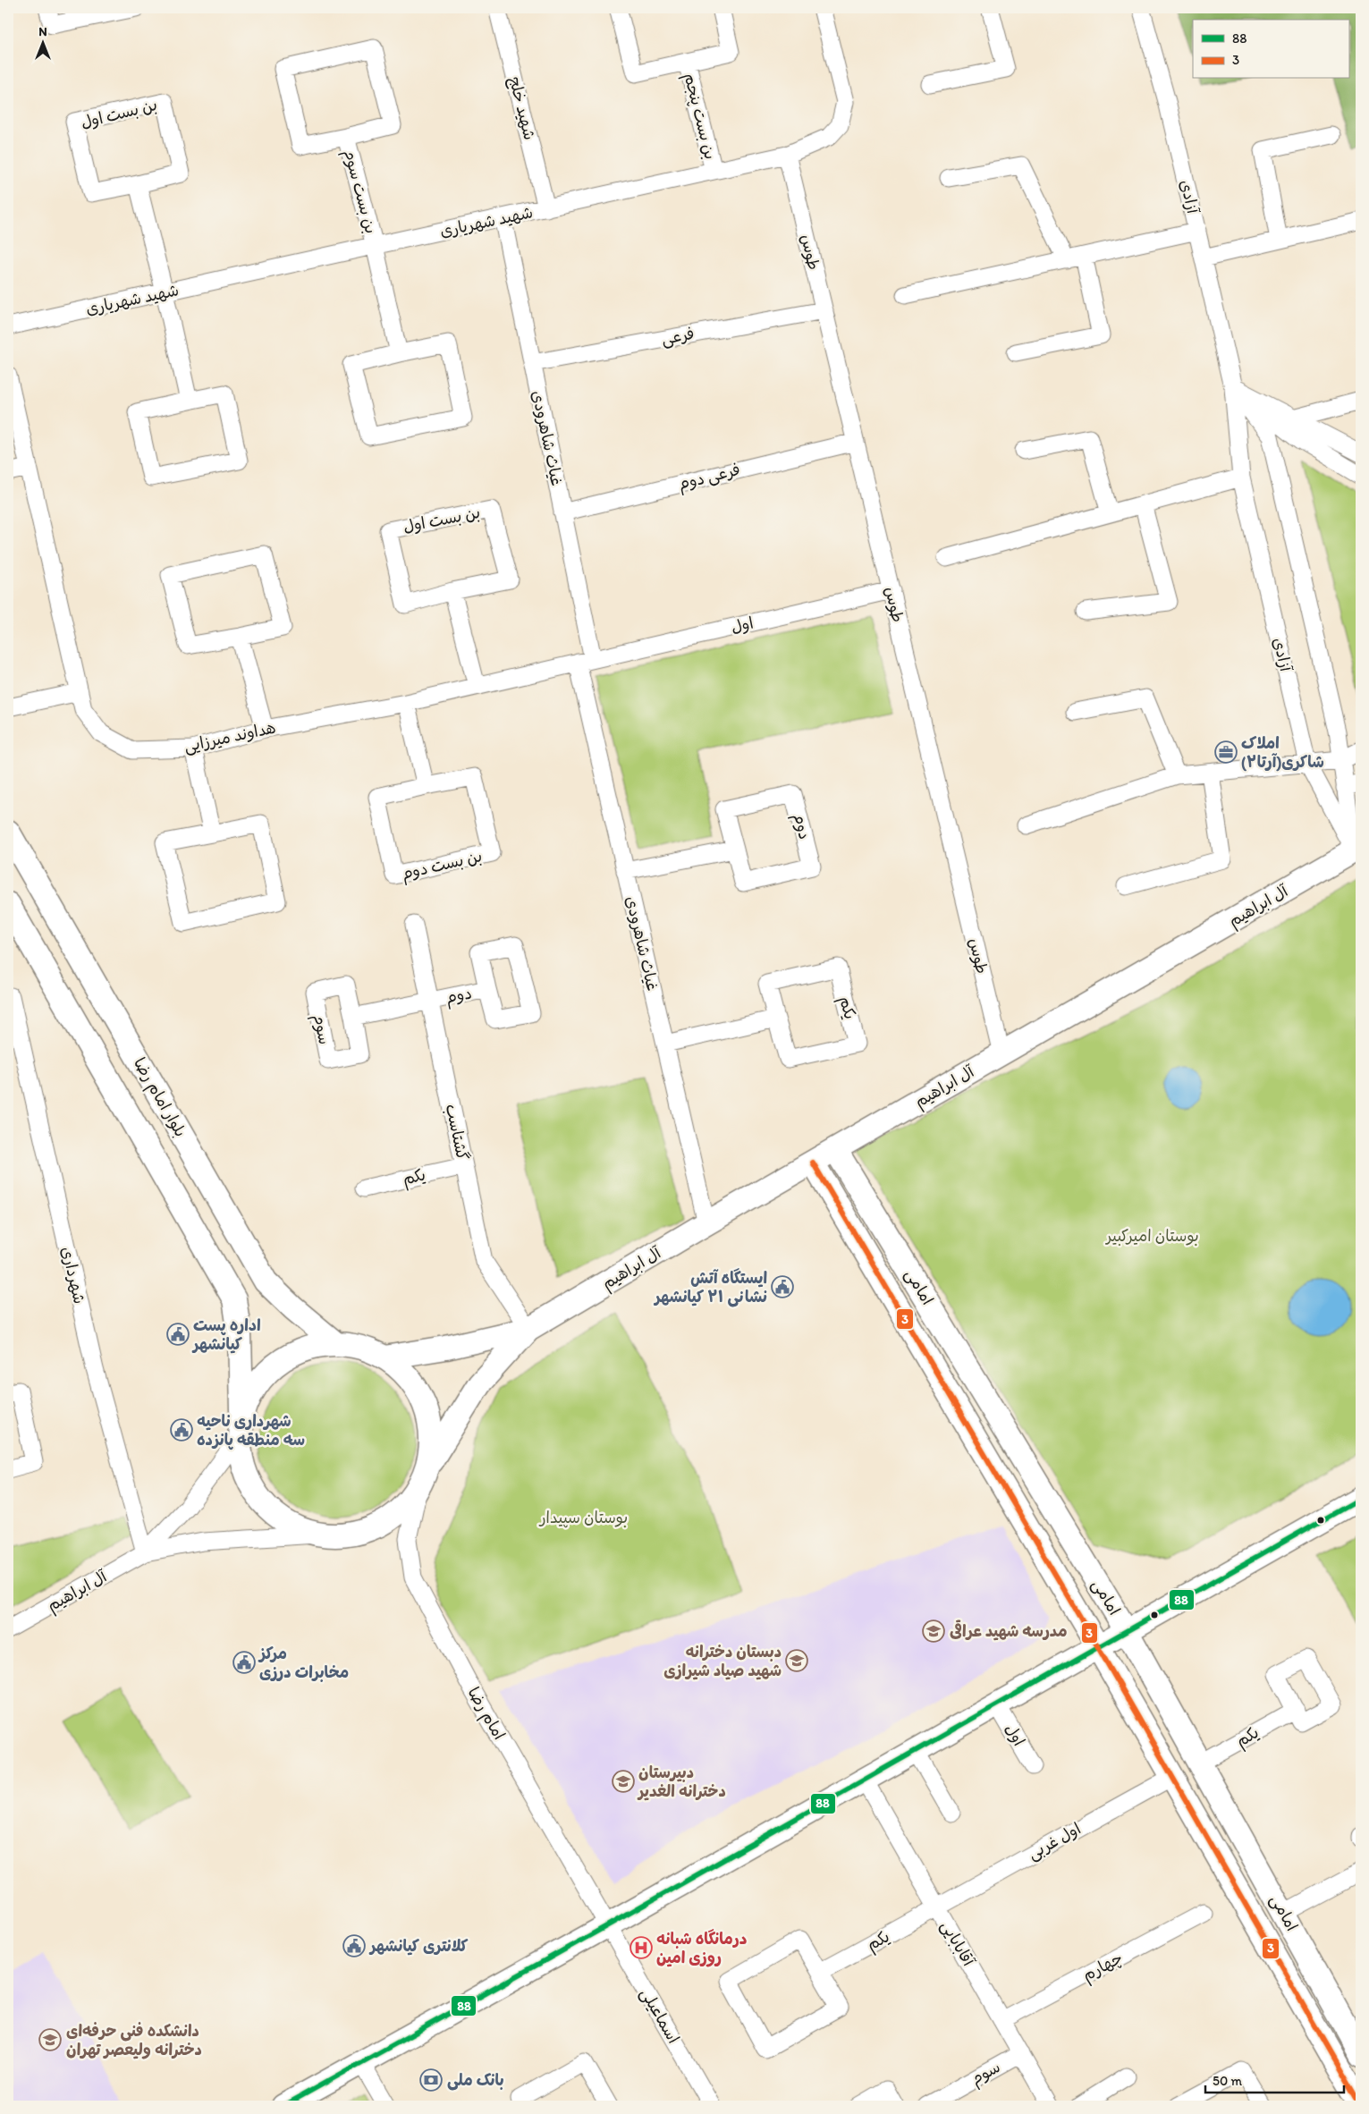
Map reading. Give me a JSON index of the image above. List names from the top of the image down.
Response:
{
  "streets": {
    "main road": ["آل ابراهیم", "بلوار امام رضا", "امامی"],
    "street": [
      "شهید خلج",
      "بن بست اول",
      "بن بست پنجم",
      "بن بست سوم",
      "آزادی",
      "شهید شهریاری",
      "طوس",
      "فرعی",
      "غیاث شاهرودی",
      "فرعی دوم",
      "اول",
      "هداوند میرزایی",
      "دوم",
      "بن بست دوم",
      "یکم",
      "سوم",
      "گشتاسب",
      "شهرداری",
      "امام رضا",
      "اول غربی",
      "آقابابایی",
      "چهارم",
      "اسماعیلی"
    ]
  },
  "crossings": [
    ["شهید خلج", "شهید شهریاری"],
    ["بن بست پنجم", "شهید شهریاری"],
    ["بن بست سوم", "شهید شهریاری"],
    ["آزادی", "آل ابراهیم"],
    ["شهید شهریاری", "طوس"],
    ["شهید شهریاری", "غیاث شاهرودی"],
    ["طوس", "فرعی"],
    ["طوس", "فرعی دوم"],
    ["طوس", "اول"],
    ["طوس", "آل ابراهیم"],
    ["فرعی", "غیاث شاهرودی"],
    ["غیاث شاهرودی", "فرعی دوم"],
    ["غیاث شاهرودی", "اول"],
    ["غیاث شاهرودی", "هداوند میرزایی"],
    ["غیاث شاهرودی", "آل ابراهیم"],
    ["اول", "هداوند میرزایی"],
    ["دوم", "سوم"],
    ["دوم", "گشتاسب"],
    ["آل ابراهیم", "گشتاسب"],
    ["آل ابراهیم", "شهرداری"],
    ["آل ابراهیم", "امامی"],
    ["یکم", "گشتاسب"],
    ["یکم", "امامی"],
    ["یکم", "اول غربی"],
    ["یکم", "آقابابایی"],
    ["سوم", "گشتاسب"],
    ["سوم", "آقابابایی"],
    ["امامی", "اول غربی"],
    ["امام رضا", "اسماعیلی"],
    ["اول غربی", "آقابابایی"],
    ["آقابابایی", "چهارم"]
  ],
  "parks": ["بوستان امیرکبیر", "بوستان سپیدار"],
  "places": {
    "office": ["املاک شاکری(آرتا۲)"],
    "public building": [
      "ایستگاه آتش نشانی ۲۱ کیانشهر",
      "اداره پست کیانشهر",
      "شهرداری ناحیه سه منطقه پانزده",
      "مرکز مخابرات درزی",
      "کلانتری کیانشهر"
    ],
    "school or university": [
      "مدرسه شهید عراقی",
      "دبستان دخترانه شهید صیاد شیرازی",
      "دبیرستان دخترانه الغدیر",
      "دانشکده فنی حرفه‌ای دخترانه ولیعصر تهران"
    ],
    "hospital": ["درمانگاه شبانه روزی امین"],
    "bank": ["بانک ملی"]
  },
  "lines": ["transit line 3", "transit line 88"],
  "legend": ["88", "3"],
  "scale_bar": "50 m",
  "north": "top"
}
